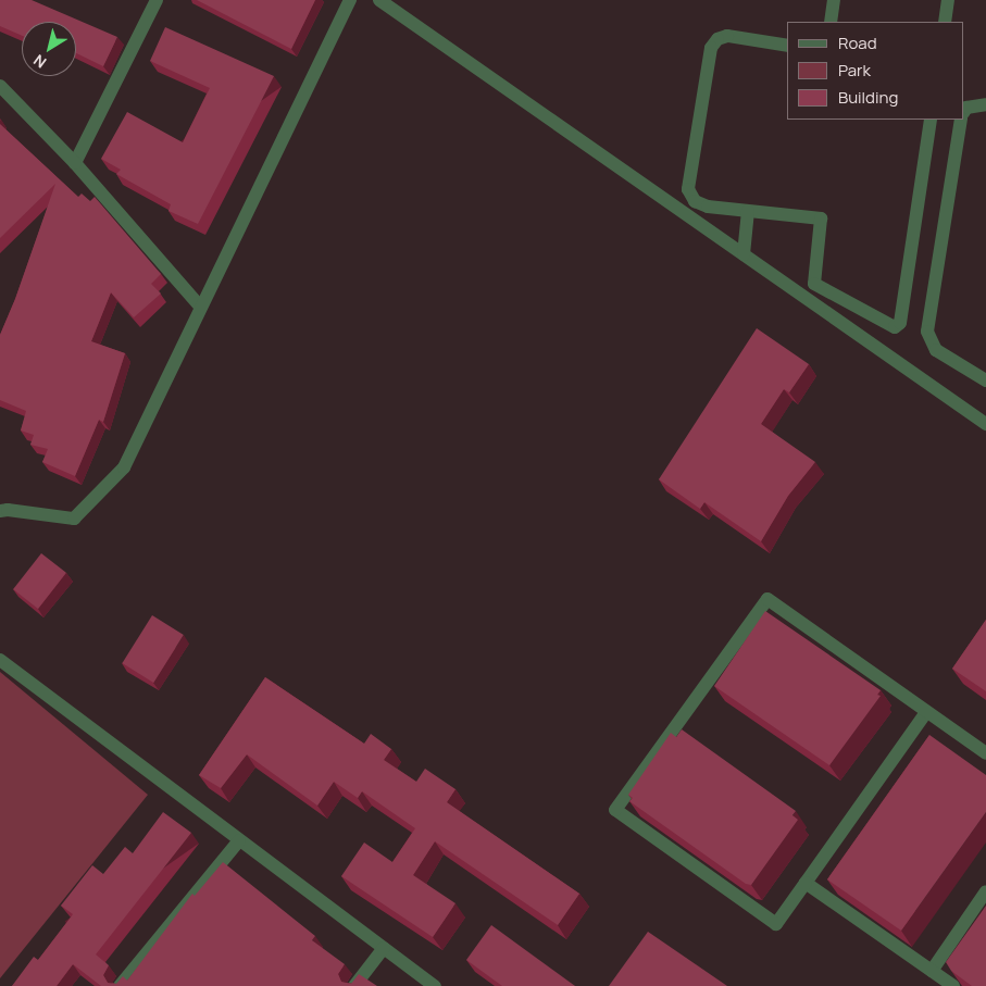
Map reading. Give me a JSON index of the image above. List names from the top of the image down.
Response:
{
  "legend": ["Road", "Park", "Building"],
  "north": "bottom left"
}
